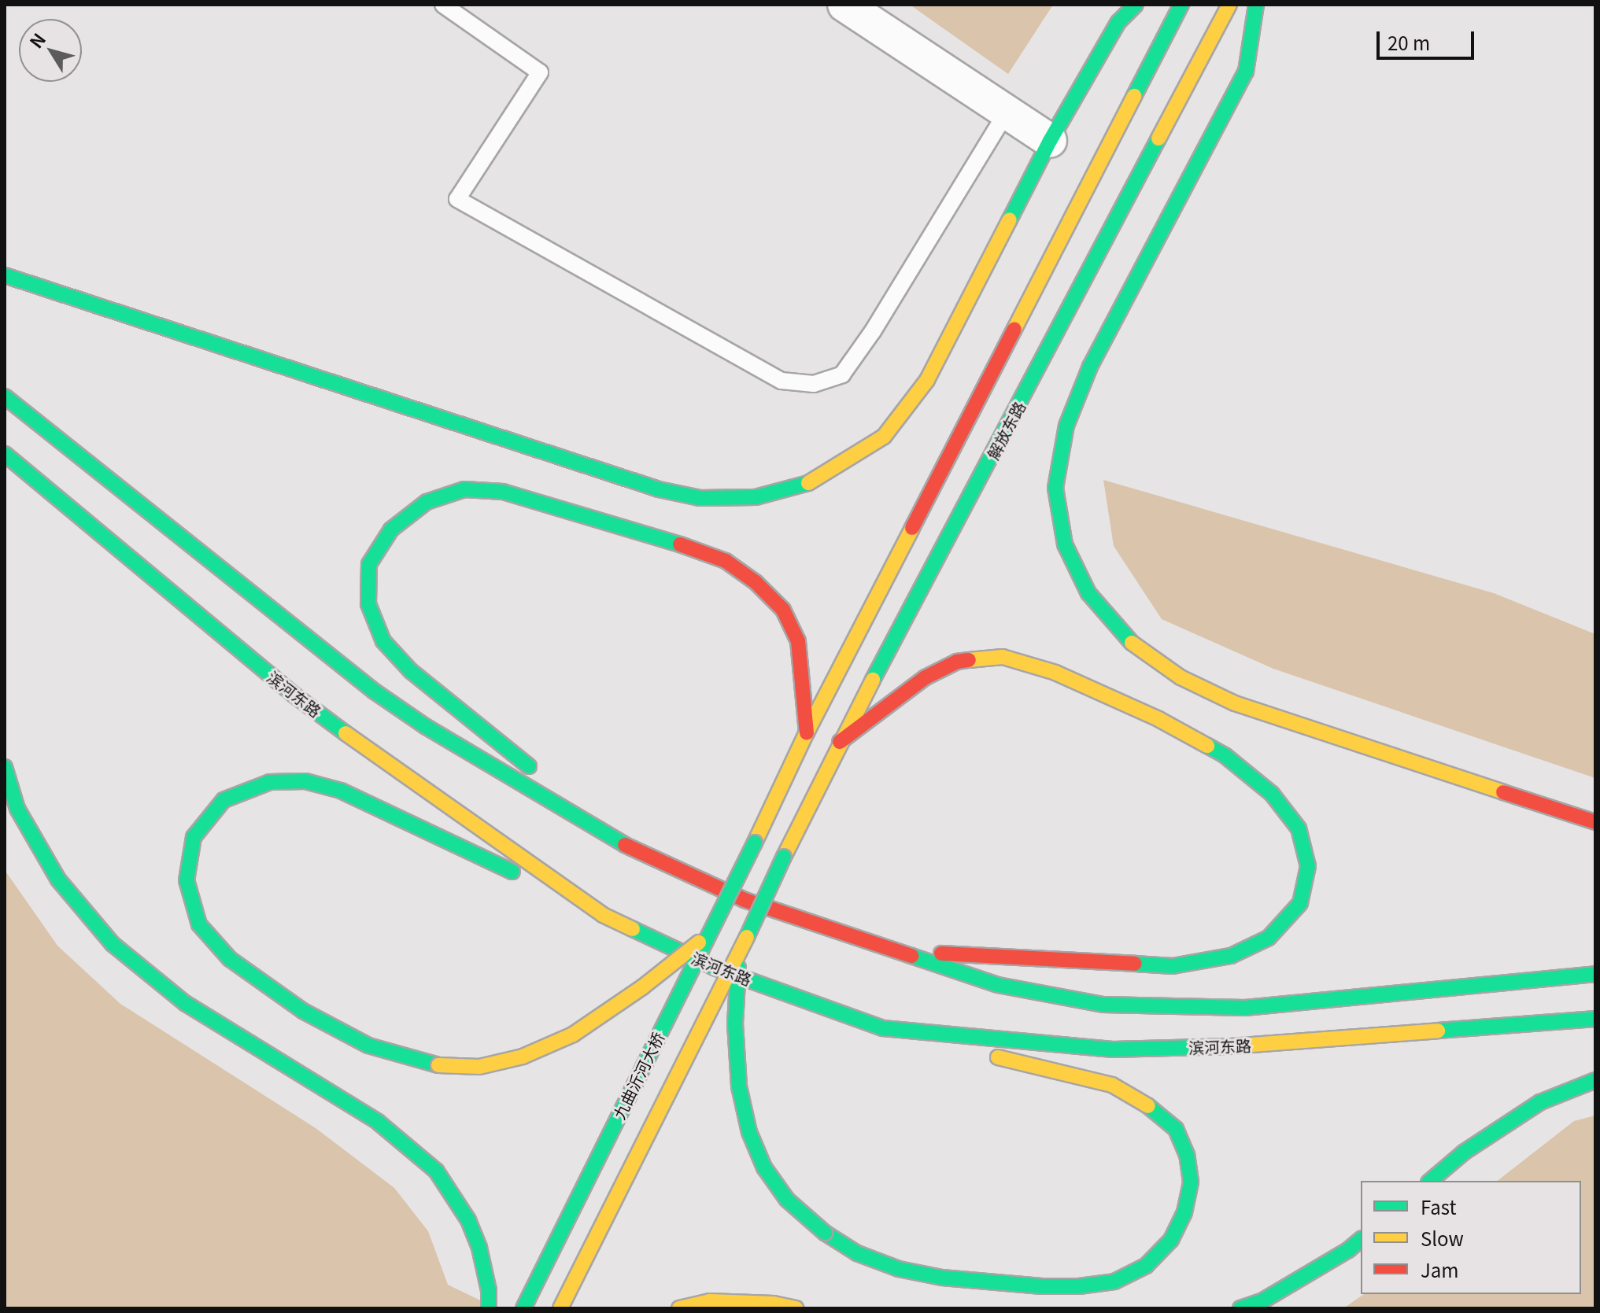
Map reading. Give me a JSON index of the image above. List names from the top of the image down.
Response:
{
  "streets": {
    "main road": ["解放东路", "滨河东路", "九曲沂河大桥"]
  },
  "legend": ["Fast", "Slow", "Jam"],
  "scale_bar": "20 m",
  "north": "top left"
}
